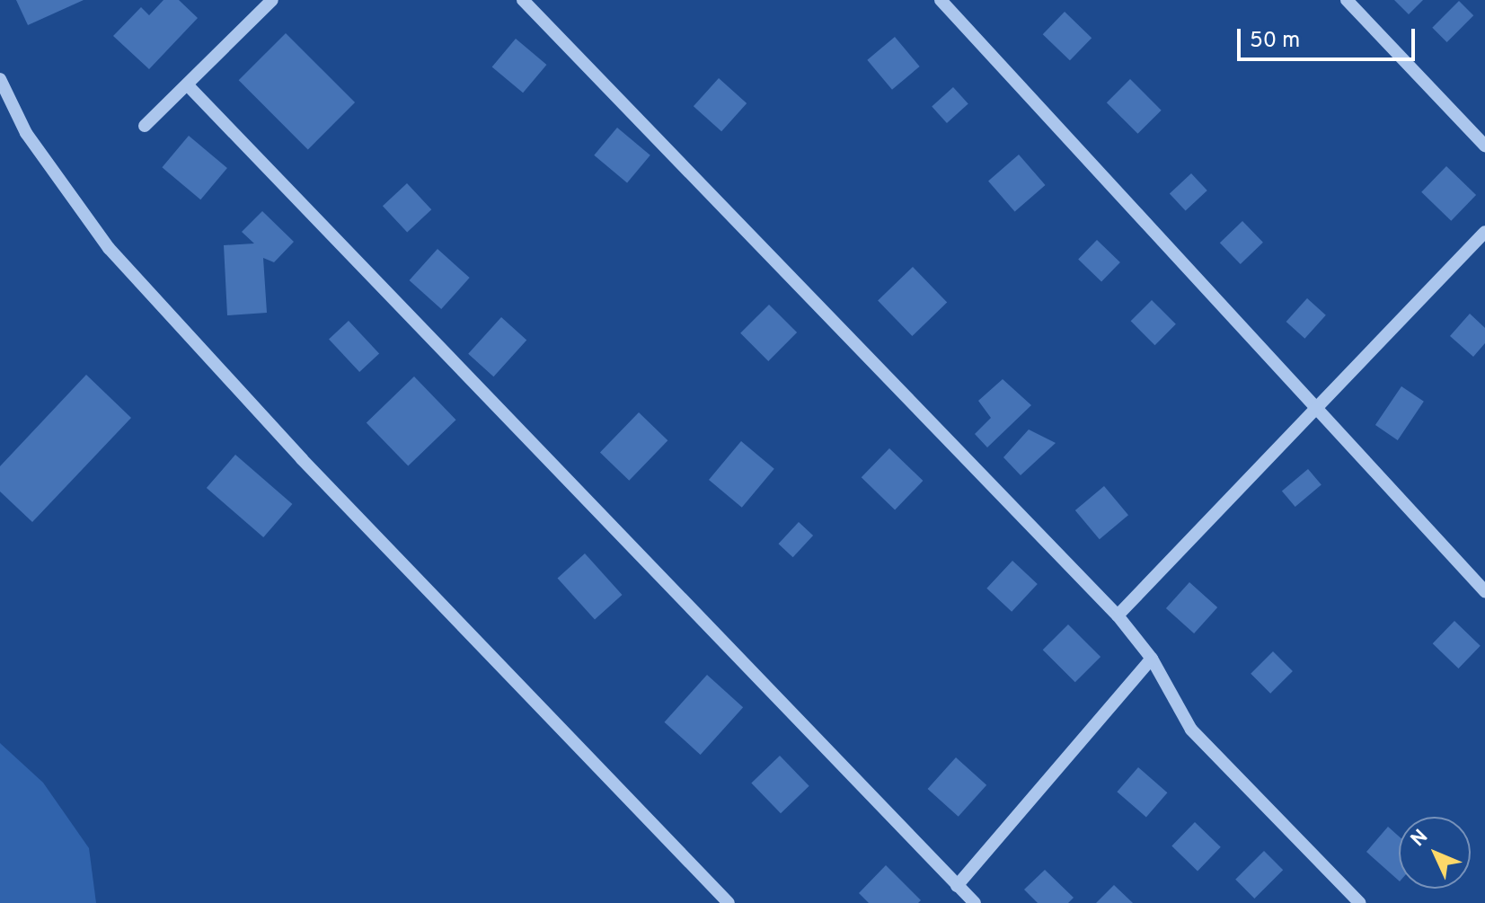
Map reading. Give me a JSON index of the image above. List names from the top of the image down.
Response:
{
  "scale_bar": "50 m",
  "north": "top left"
}
